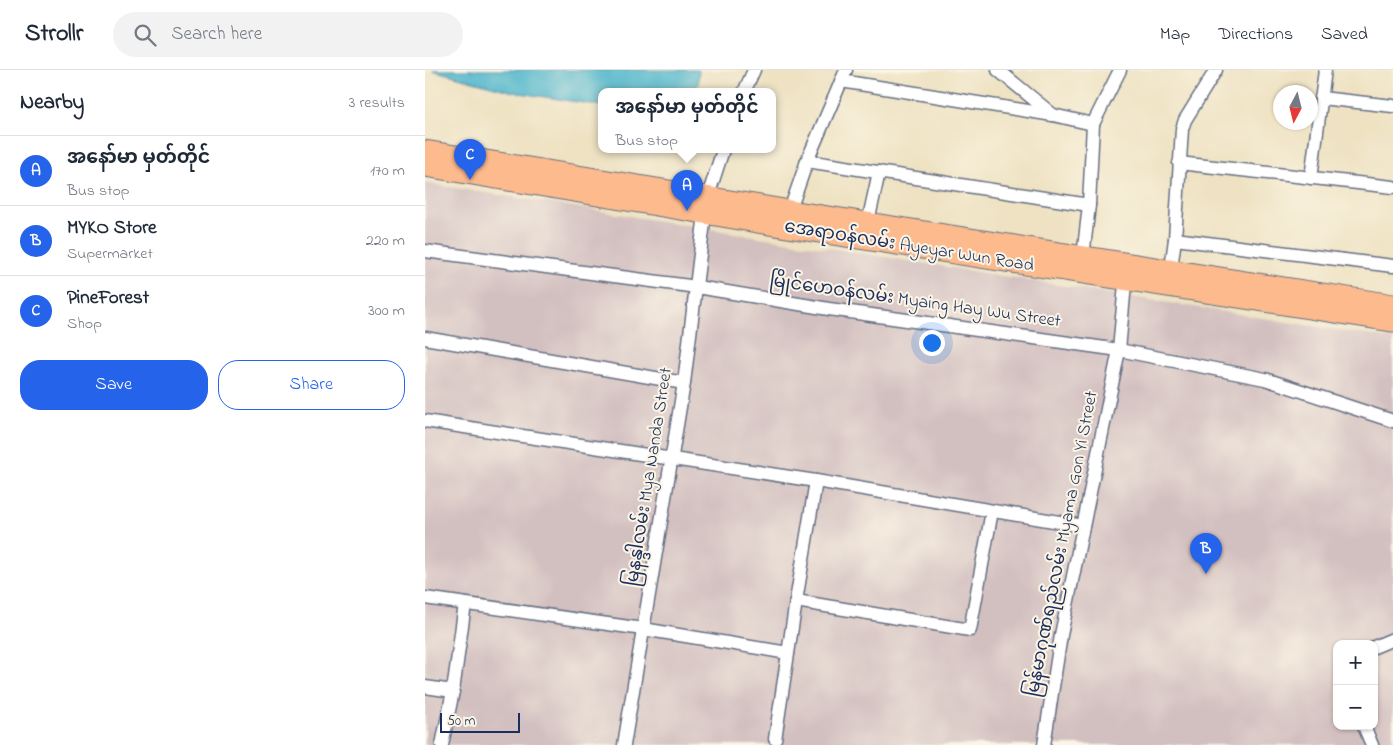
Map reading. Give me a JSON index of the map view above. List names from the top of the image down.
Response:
{
  "streets": {
    "main road": ["အေရာဝန်လမ်း Ayeyar Wun Road"],
    "street": ["မြိုင်ဟေဝန်လမ်း Myaing Hay Wu Street", "မြနန္ဒါလမ်း Mya Nanda Street", "မြန်မာဂုဏ်ရည်လမ်း Myama Gon Yi Street"]
  },
  "crossings": [
    ["အေရာဝန်လမ်း Ayeyar Wun Road", "မြနန္ဒါလမ်း Mya Nanda Street"],
    ["အေရာဝန်လမ်း Ayeyar Wun Road", "မြန်မာဂုဏ်ရည်လမ်း Myama Gon Yi Street"],
    ["မြိုင်ဟေဝန်လမ်း Myaing Hay Wu Street", "မြနန္ဒါလမ်း Mya Nanda Street"],
    ["မြိုင်ဟေဝန်လမ်း Myaing Hay Wu Street", "မြန်မာဂုဏ်ရည်လမ်း Myama Gon Yi Street"]
  ],
  "scale_bar": "50 m",
  "north": "bottom",
  "page": {
    "header": "Strollr",
    "search": "Search here",
    "nav": ["Map", "Directions", "Saved"],
    "heading": ["Nearby", "3 results"],
    "popup": ["အနော်မာ မှတ်တိုင်", "Bus stop"],
    "list": [
      {
        "mark": "A",
        "name": "အနော်မာ မှတ်တိုင်",
        "note": "Bus stop",
        "value": "170 m"
      },
      {
        "mark": "B",
        "name": "MYKO Store",
        "note": "Supermarket",
        "value": "220 m"
      },
      {
        "mark": "C",
        "name": "PineForest",
        "note": "Shop",
        "value": "300 m"
      }
    ],
    "pins": ["C", "A", "B"],
    "buttons": ["Save", "Share"],
    "map_buttons": ["+", "−"],
    "scale": "50 m"
  }
}
